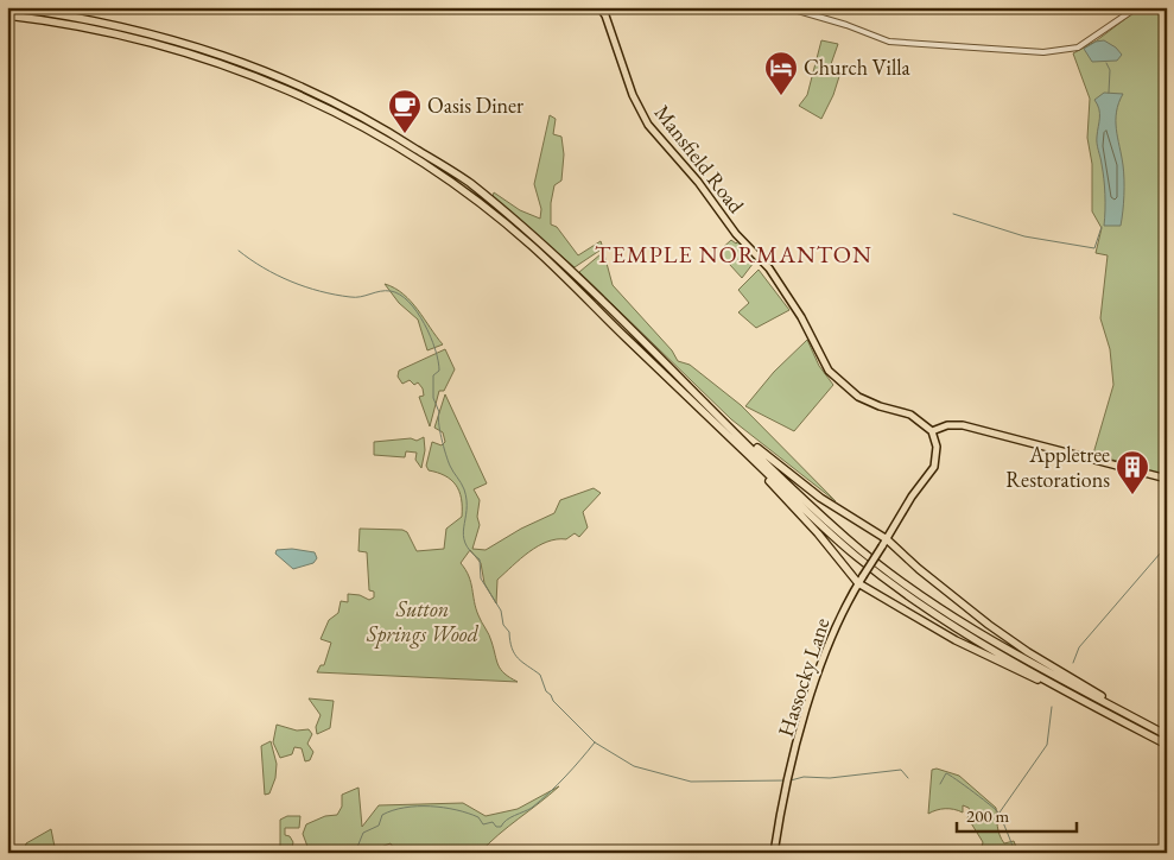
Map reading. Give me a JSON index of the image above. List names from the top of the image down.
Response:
{
  "streets": {
    "main road": ["Mansfield Road", "Hassocky Lane"]
  },
  "crossings": [
    ["Mansfield Road", "Hassocky Lane"]
  ],
  "districts": ["TEMPLE NORMANTON"],
  "parks": ["Sutton Springs Wood"],
  "places": {
    "hotel": ["Church Villa"],
    "cafe": ["Oasis Diner"],
    "building": ["Appletree Restorations"]
  },
  "scale_bar": "200 m"
}
